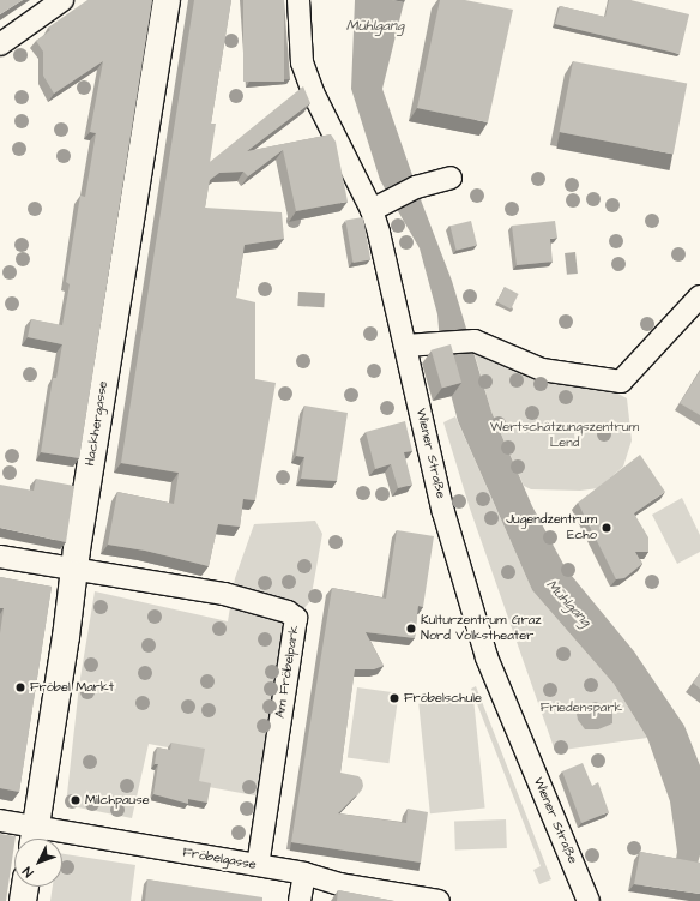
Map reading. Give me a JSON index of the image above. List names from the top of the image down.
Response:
{
  "streets": {
    "main road": ["Hackhergasse"],
    "street": ["Wiener Straße", "Am Fröbelpark", "Fröbelgasse"]
  },
  "crossings": [
    ["Hackhergasse", "Am Fröbelpark"],
    ["Hackhergasse", "Fröbelgasse"],
    ["Am Fröbelpark", "Fröbelgasse"]
  ],
  "water": ["Mühlgang"],
  "parks": ["Wertschätzungszentrum Lend", "Friedenspark"],
  "places": [
    "Jugendzentrum Echo",
    "Kulturzentrum Graz Nord Volkstheater",
    "Fröbel Markt",
    "Fröbelschule",
    "Milchpause"
  ],
  "north": "bottom left"
}
